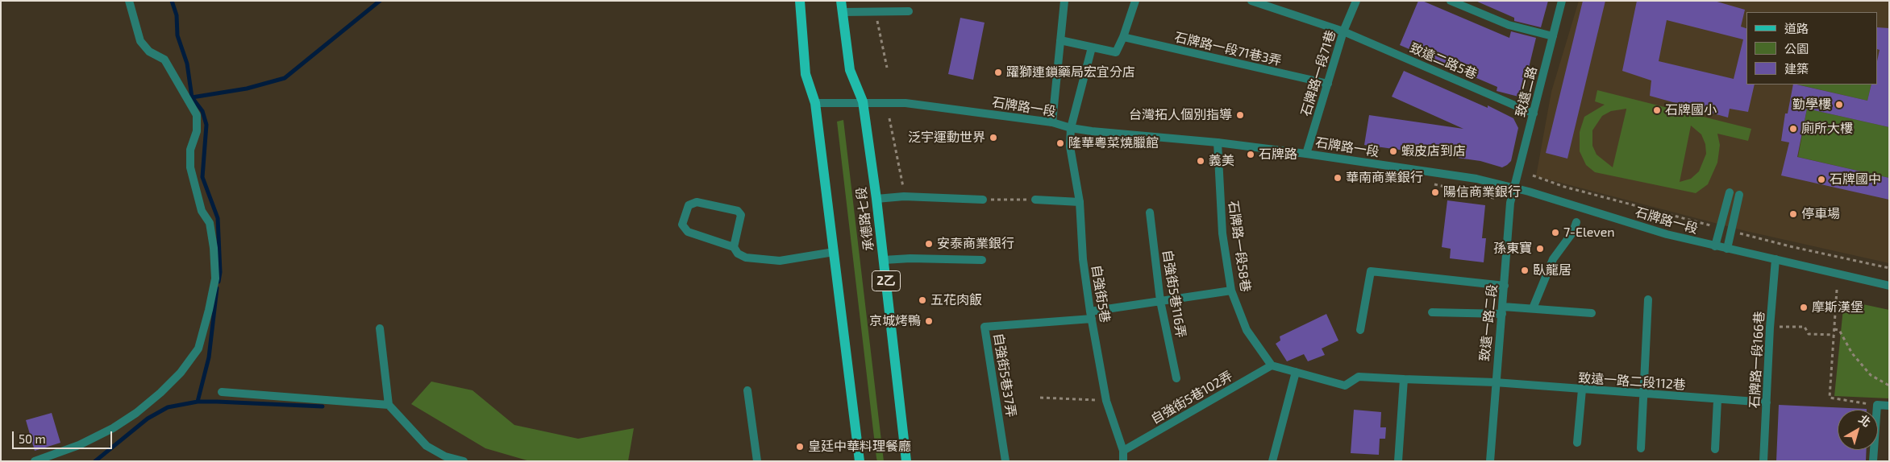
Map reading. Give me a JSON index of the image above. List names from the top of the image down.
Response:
{
  "streets": {
    "main road": ["承德路七段", "2乙"],
    "street": [
      "石牌路一段71巷3弄",
      "致遠二路5巷",
      "石牌路一段71巷",
      "致遠二路",
      "石牌路一段",
      "石牌路一段58巷",
      "自強街5巷",
      "自強街5巷116弄",
      "致遠一路二段",
      "石牌路一段166巷",
      "自強街5巷37弄",
      "致遠一路二段112巷",
      "自強街5巷102弄"
    ]
  },
  "crossings": [
    ["石牌路一段71巷3弄", "石牌路一段71巷"],
    ["致遠二路5巷", "石牌路一段71巷"],
    ["致遠二路5巷", "致遠二路"],
    ["石牌路一段71巷", "石牌路一段"],
    ["致遠二路", "石牌路一段"],
    ["致遠二路", "致遠一路二段"],
    ["石牌路一段", "承德路七段"],
    ["石牌路一段", "石牌路一段58巷"],
    ["石牌路一段", "自強街5巷"],
    ["石牌路一段", "致遠一路二段"],
    ["石牌路一段", "石牌路一段166巷"],
    ["石牌路一段58巷", "自強街5巷102弄"],
    ["自強街5巷", "自強街5巷37弄"],
    ["自強街5巷", "自強街5巷102弄"],
    ["致遠一路二段", "致遠一路二段112巷"],
    ["石牌路一段166巷", "致遠一路二段112巷"]
  ],
  "places": [
    "躍獅連鎖藥局宏宜分店",
    "勤學樓",
    "石牌國小",
    "台灣拓人個別指導",
    "廁所大樓",
    "泛宇運動世界",
    "隆華粵菜燒臘館",
    "蝦皮店到店",
    "石牌路",
    "義美",
    "華南商業銀行",
    "石牌國中",
    "陽信商業銀行",
    "停車場",
    "7-Eleven",
    "安泰商業銀行",
    "孫東寶",
    "臥龍居",
    "五花肉飯",
    "摩斯漢堡",
    "京城烤鴨",
    "皇廷中華料理餐廳"
  ],
  "legend": ["道路", "公園", "建築"],
  "scale_bar": "50 m",
  "north": "top right"
}
